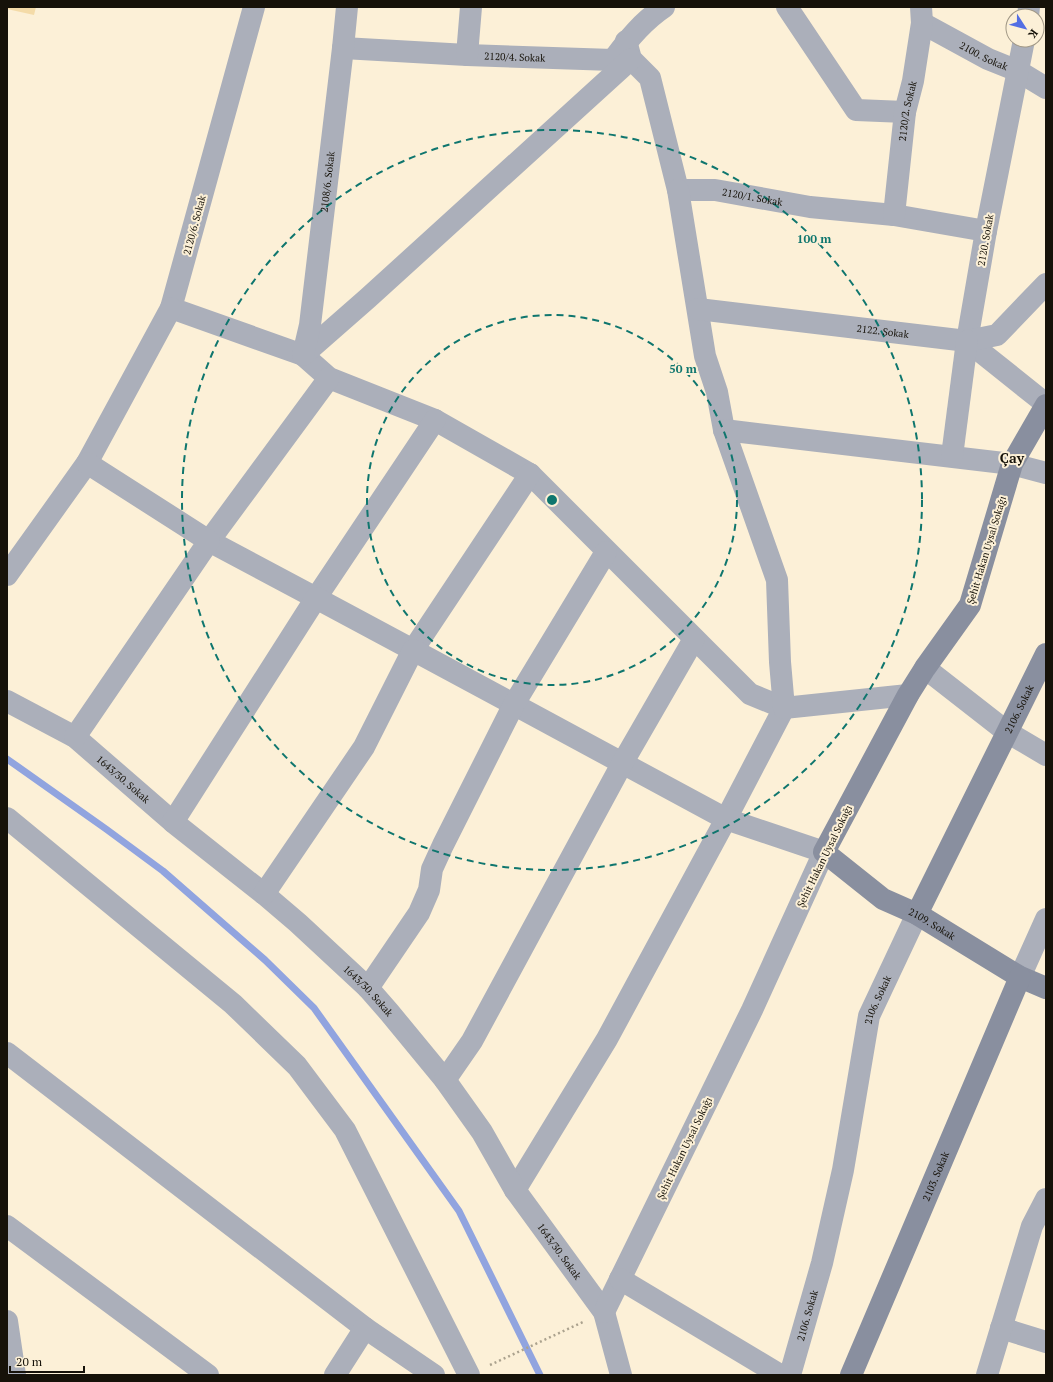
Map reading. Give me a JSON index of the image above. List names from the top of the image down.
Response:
{
  "streets": {
    "main road": [
      "Şehit Hakan Uysal Sokağı",
      "2106. Sokak",
      "2109. Sokak",
      "2103. Sokak"
    ],
    "street": [
      "2100. Sokak",
      "2120/4. Sokak",
      "2120/2. Sokak",
      "2108/6. Sokak",
      "2120/1. Sokak",
      "2120/6. Sokak",
      "2120. Sokak",
      "2122. Sokak",
      "1643/30. Sokak"
    ]
  },
  "crossings": [
    ["2100. Sokak", "2120/2. Sokak"],
    ["2100. Sokak", "2120. Sokak"],
    ["2120/4. Sokak", "2108/6. Sokak"],
    ["2120/2. Sokak", "2120/1. Sokak"],
    ["2120/1. Sokak", "2120. Sokak"],
    ["2120. Sokak", "2122. Sokak"],
    ["Şehit Hakan Uysal Sokağı", "1643/30. Sokak"],
    ["Şehit Hakan Uysal Sokağı", "2109. Sokak"],
    ["2106. Sokak", "2109. Sokak"],
    ["2109. Sokak", "2103. Sokak"]
  ],
  "districts": ["Çay"],
  "scale_bar": "20 m",
  "north": "bottom right",
  "rings": ["100 m", "50 m"]
}
